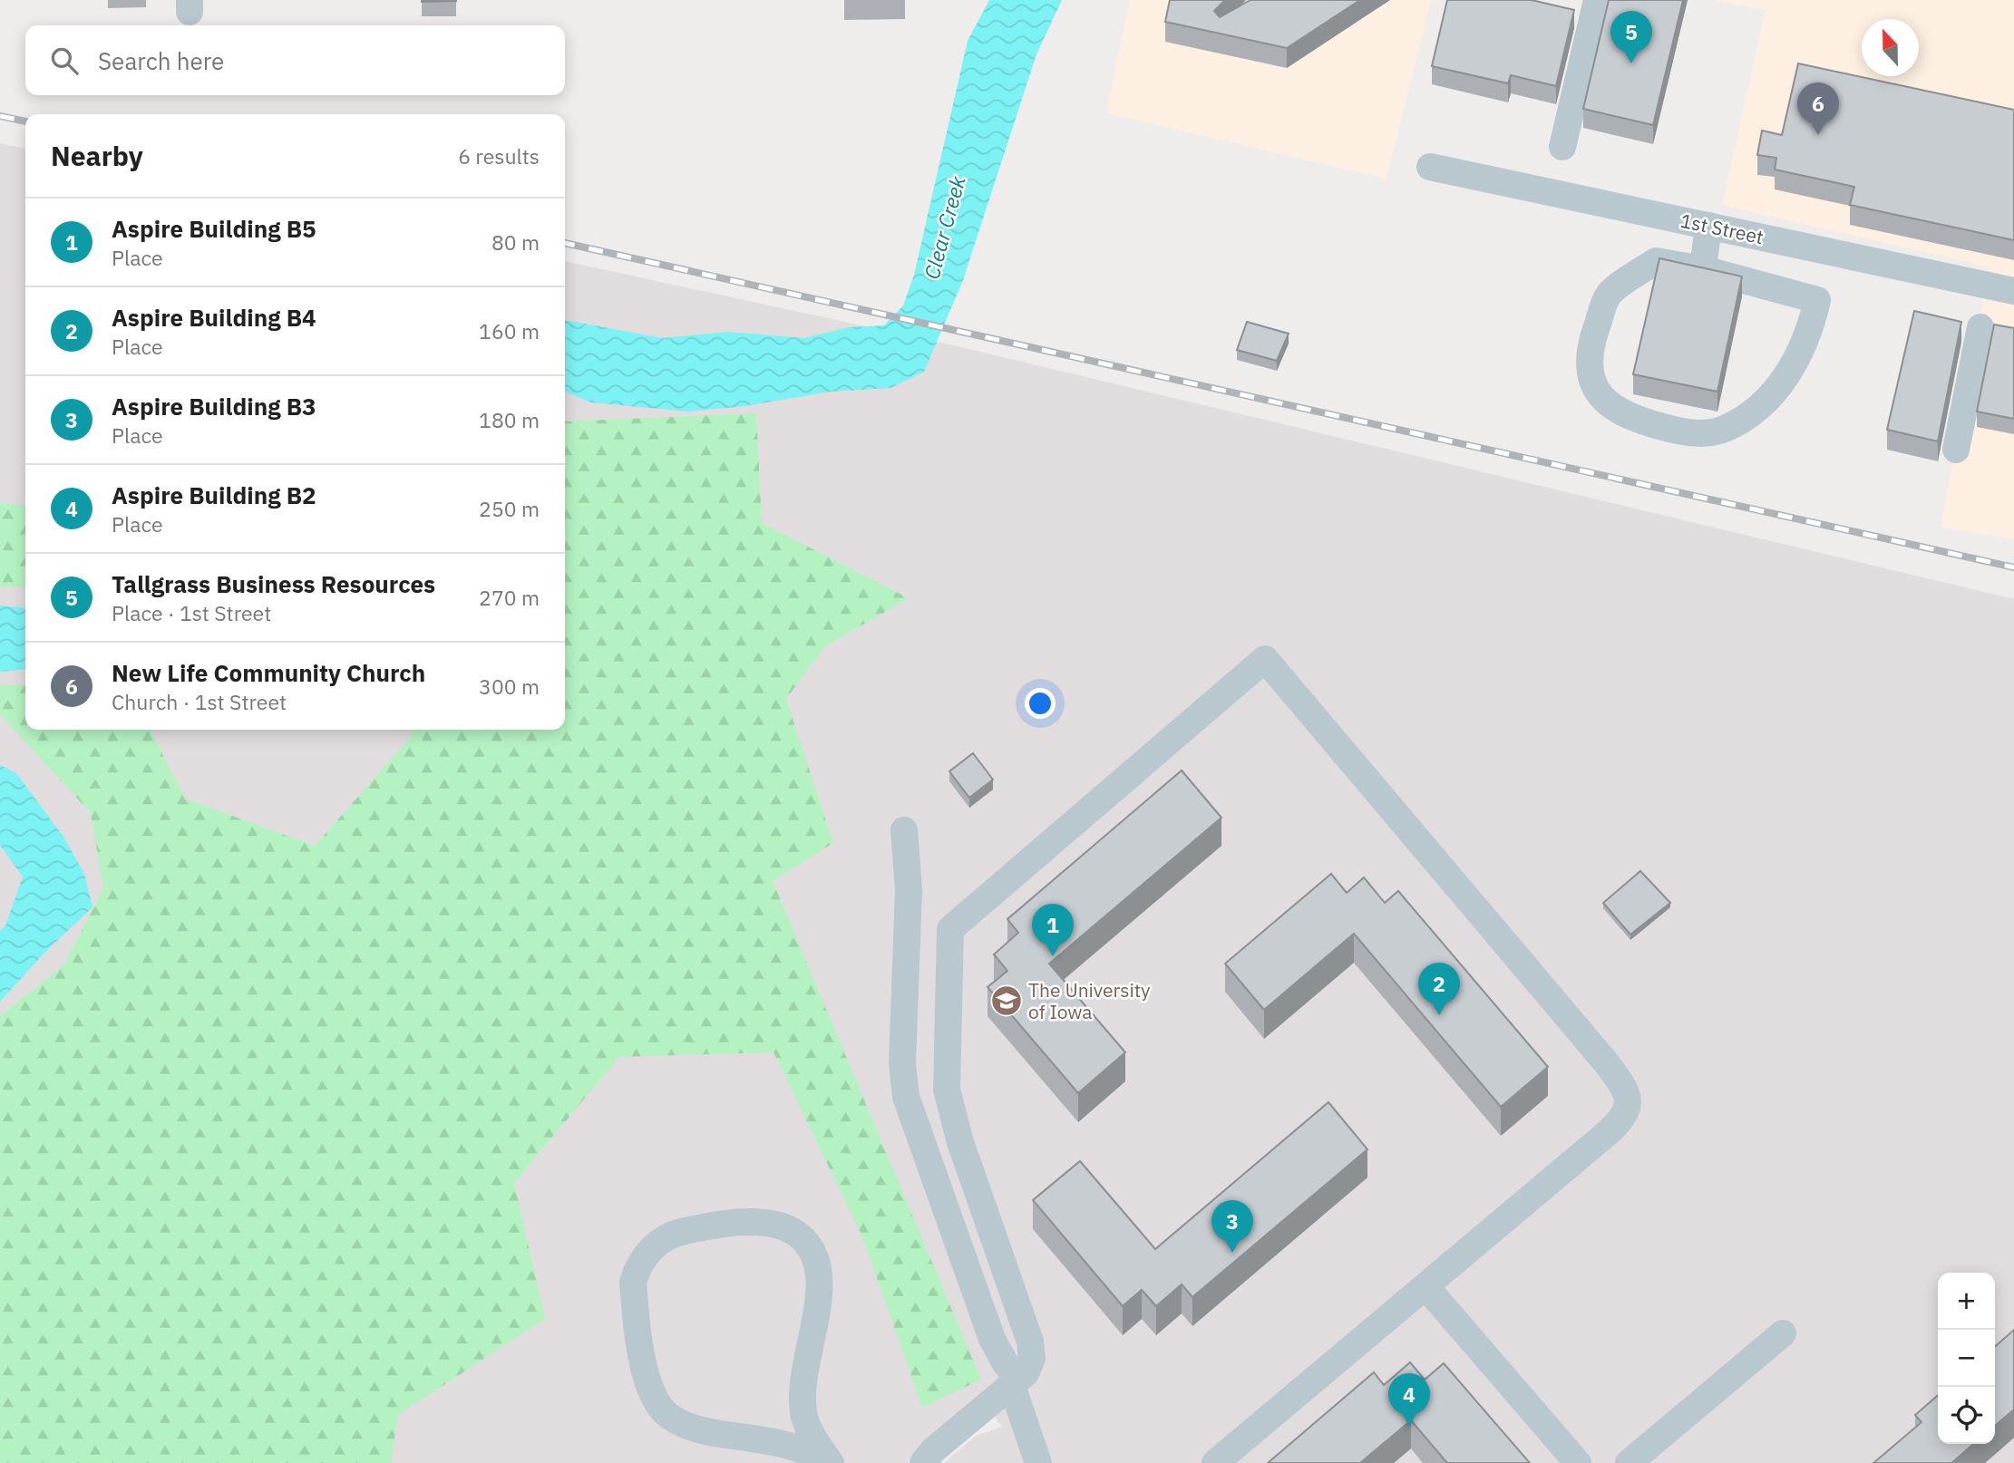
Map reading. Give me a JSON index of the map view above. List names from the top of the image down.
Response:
{
  "streets": {
    "street": ["1st Street"]
  },
  "water": ["Clear Creek"],
  "places": {
    "school or university": ["The University of Iowa"]
  },
  "north": "top",
  "page": {
    "pins": [
      "5",
      "6",
      "1",
      "2",
      "3",
      "4"
    ],
    "search": "Search here",
    "heading": ["Nearby", "6 results"],
    "list": [
      {
        "mark": "1",
        "name": "Aspire Building B5",
        "note": "Place",
        "value": "80 m"
      },
      {
        "mark": "2",
        "name": "Aspire Building B4",
        "note": "Place",
        "value": "160 m"
      },
      {
        "mark": "3",
        "name": "Aspire Building B3",
        "note": "Place",
        "value": "180 m"
      },
      {
        "mark": "4",
        "name": "Aspire Building B2",
        "note": "Place",
        "value": "250 m"
      },
      {
        "mark": "5",
        "name": "Tallgrass Business Resources",
        "note": "Place · 1st Street",
        "value": "270 m"
      },
      {
        "mark": "6",
        "name": "New Life Community Church",
        "note": "Church · 1st Street",
        "value": "300 m"
      }
    ],
    "map_buttons": ["+", "−"]
  }
}
